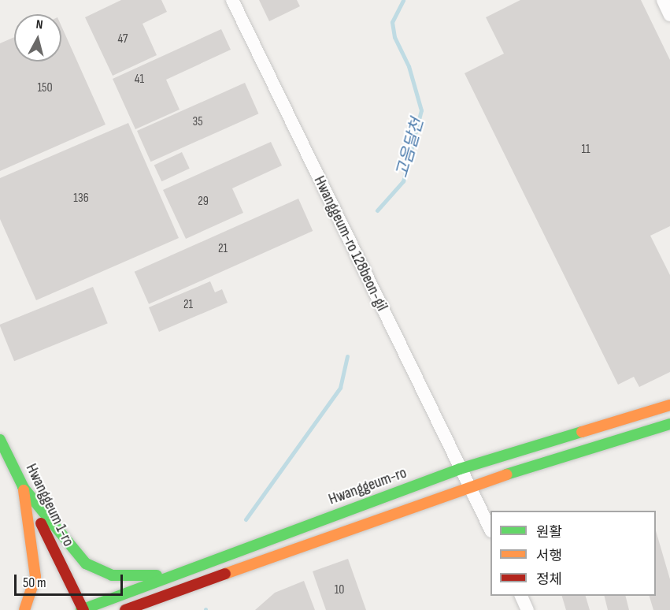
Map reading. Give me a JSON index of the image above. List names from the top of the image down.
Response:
{
  "streets": {
    "street": ["Hwanggeum-ro 128beon-gil", "Hwanggeum-ro", "Hwanggeum 1-ro"]
  },
  "crossings": [
    ["Hwanggeum-ro 128beon-gil", "Hwanggeum-ro"],
    ["Hwanggeum-ro", "Hwanggeum 1-ro"]
  ],
  "water": ["고음달천"],
  "house_numbers": [
    "47",
    "41",
    "150",
    "35",
    "11",
    "136",
    "29",
    "21",
    "21",
    "10"
  ],
  "legend": ["원활", "서행", "정체"],
  "scale_bar": "50 m",
  "north": "top"
}
